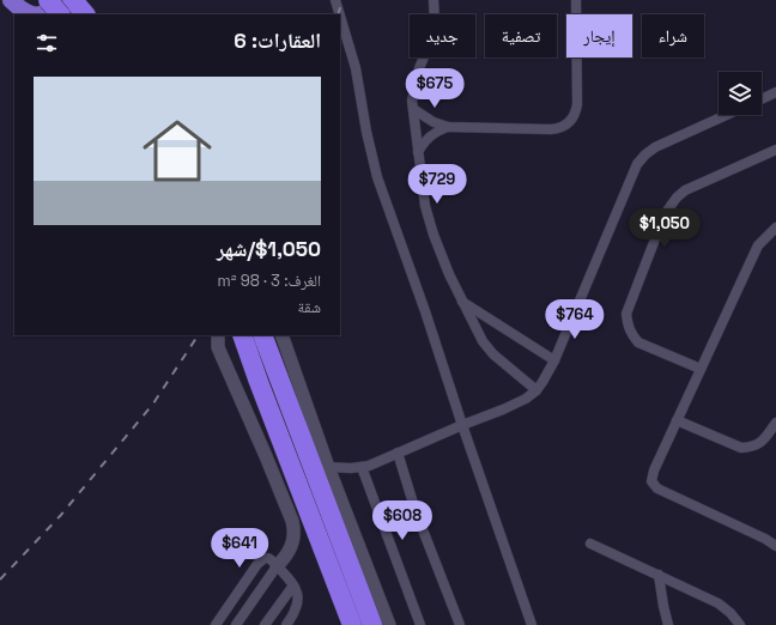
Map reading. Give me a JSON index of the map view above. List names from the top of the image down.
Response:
{
  "page": {
    "chip": [
      "شراء",
      "إيجار",
      "تصفية",
      "جديد"
    ],
    "heading": "العقارات: 6",
    "price": [
      "$675",
      "$729",
      "$1,050",
      "$764",
      "$608",
      "$641"
    ],
    "list": [
      {
        "name": "$1,050/شهر",
        "note": "الغرف: 3 · 98 m² · شقة"
      }
    ]
  }
}
